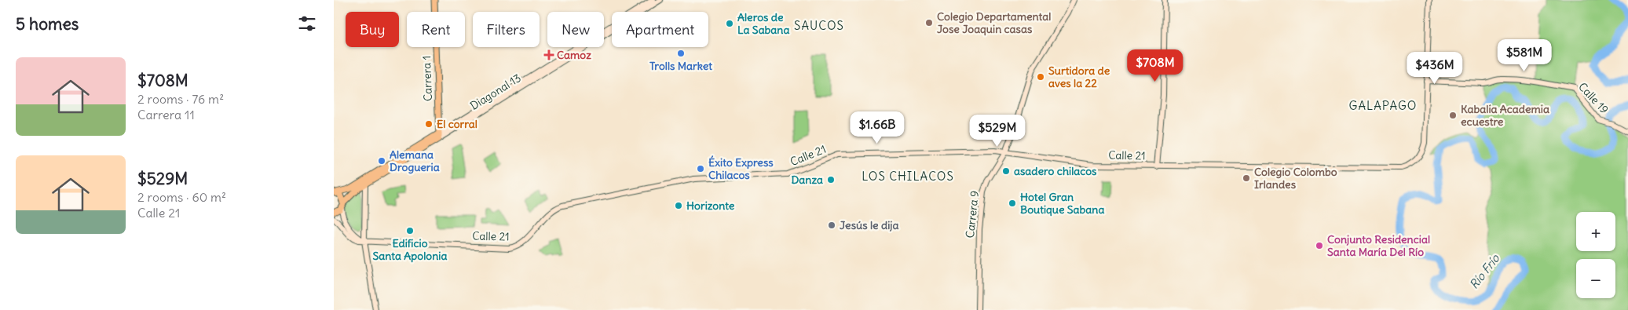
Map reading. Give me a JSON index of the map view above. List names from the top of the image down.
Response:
{
  "streets": {
    "main road": ["Carrera 1", "Diagonal 13"],
    "street": ["Calle 19", "Calle 21", "Carrera 9"]
  },
  "crossings": [
    ["Carrera 1", "Diagonal 13"],
    ["Calle 19", "Calle 21"],
    ["Calle 21", "Carrera 9"]
  ],
  "districts": ["SAUCOS", "GALAPAGO", "LOS CHILACOS"],
  "water": ["Río Frío"],
  "places": {
    "other": [
      "Colegio Departamental Jose Joaquin casas",
      "Aleros de La Sabana",
      "Trolls Market",
      "Surtidora de aves la 22",
      "Kabalia Academia ecuestre",
      "El corral",
      "Alemana Drogueria",
      "Éxito Express Chilacos",
      "asadero chilacos",
      "Colegio Colombo Irlandes",
      "Danza",
      "Hotel Gran Boutique Sabana",
      "Horizonte",
      "Jesús le dija",
      "Edificio Santa Apolonia",
      "Conjunto Residencial Santa María Del Río"
    ],
    "health": ["Camoz"]
  },
  "page": {
    "heading": "5 homes",
    "chip": [
      "Buy",
      "Rent",
      "Filters",
      "New",
      "Apartment"
    ],
    "price": [
      "$581M",
      "$708M",
      "$436M",
      "$1.66B",
      "$529M"
    ],
    "list": [
      {
        "name": "$708M",
        "note": "2 rooms · 76 m² · Carrera 11"
      },
      {
        "name": "$529M",
        "note": "2 rooms · 60 m² · Calle 21"
      }
    ],
    "map_buttons": ["+", "−"]
  }
}
